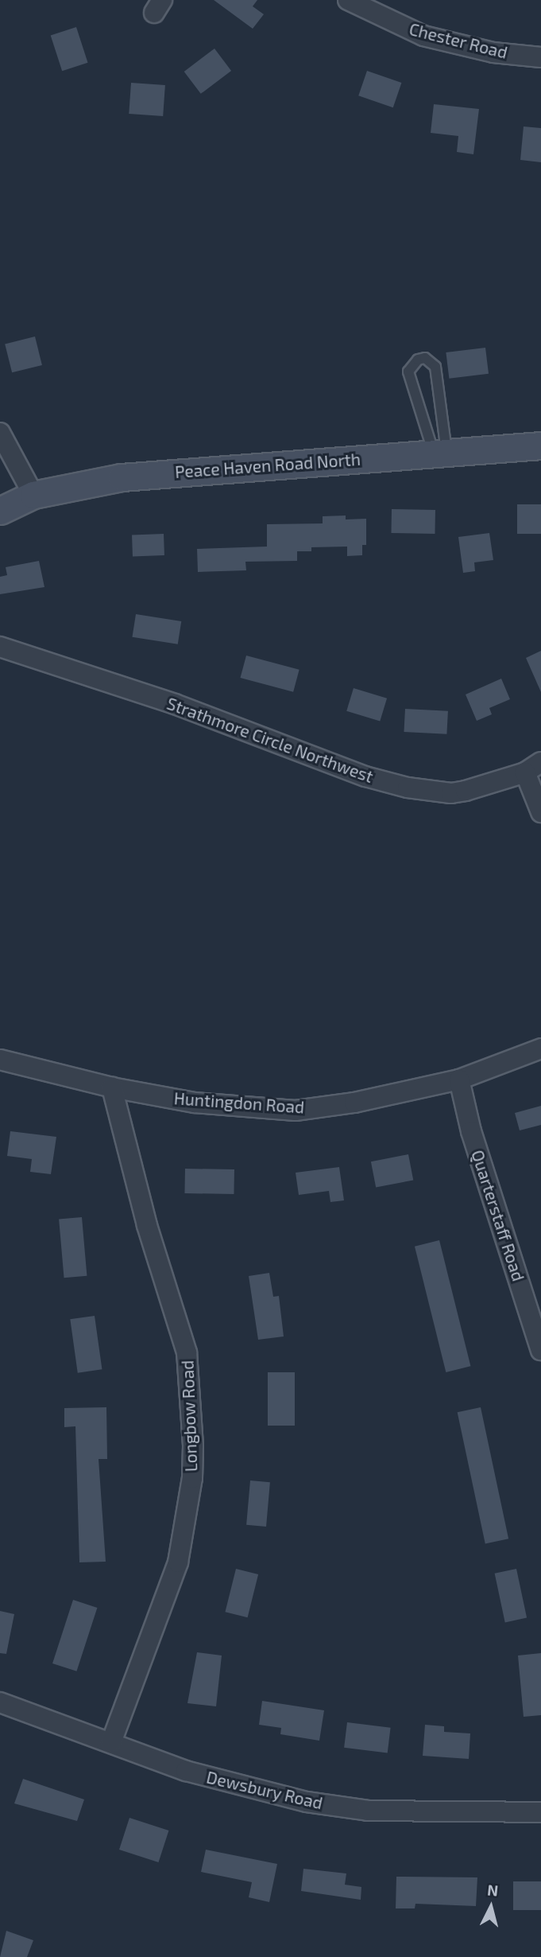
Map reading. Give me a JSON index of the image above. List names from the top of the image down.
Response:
{
  "streets": {
    "main road": ["Peace Haven Road North"],
    "street": [
      "Chester Road",
      "Strathmore Circle Northwest",
      "Huntingdon Road",
      "Quarterstaff Road",
      "Longbow Road",
      "Dewsbury Road"
    ]
  },
  "crossings": [
    ["Huntingdon Road", "Quarterstaff Road"],
    ["Huntingdon Road", "Longbow Road"],
    ["Longbow Road", "Dewsbury Road"]
  ],
  "north": "top"
}
